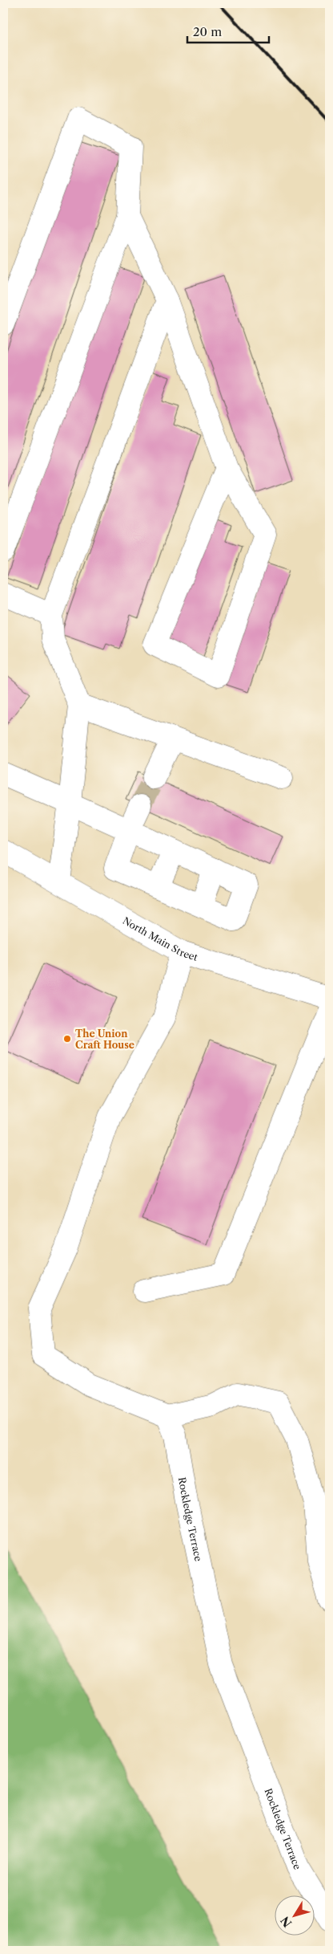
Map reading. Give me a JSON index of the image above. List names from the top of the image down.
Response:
{
  "streets": {
    "main road": ["North Main Street", "Rockledge Terrace"]
  },
  "places": ["The Union Craft House"],
  "scale_bar": "20 m",
  "north": "bottom left"
}
